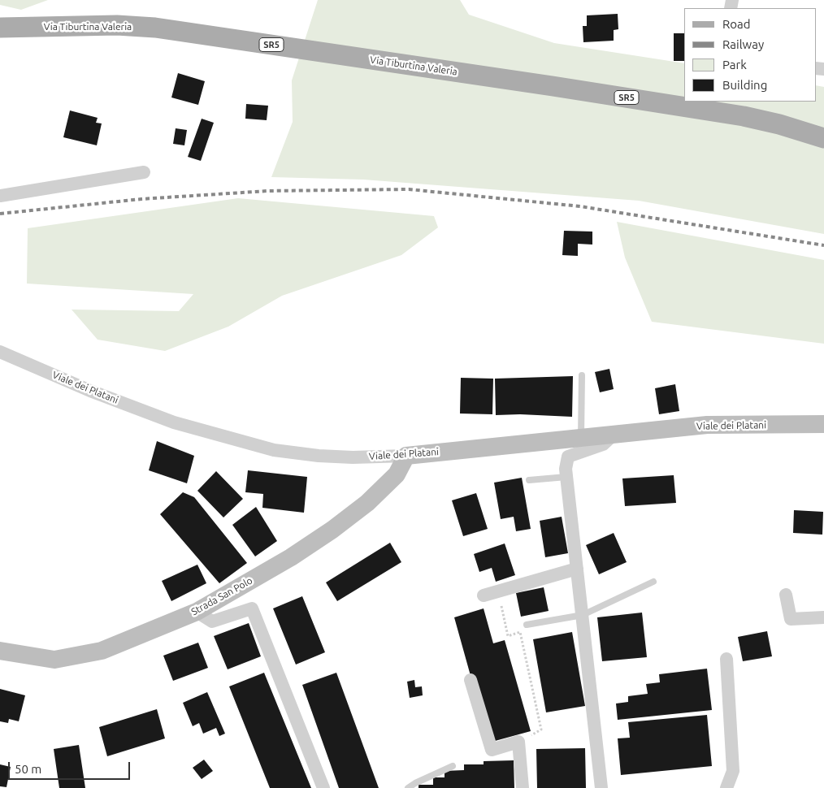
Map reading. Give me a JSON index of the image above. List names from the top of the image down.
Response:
{
  "streets": {
    "main road": ["Via Tiburtina Valeria", "SR5"],
    "street": ["Viale dei Platani", "Strada San Polo"]
  },
  "crossings": [
    ["Viale dei Platani", "Strada San Polo"]
  ],
  "legend": [
    "Road",
    "Railway",
    "Park",
    "Building"
  ],
  "scale_bar": "50 m"
}
